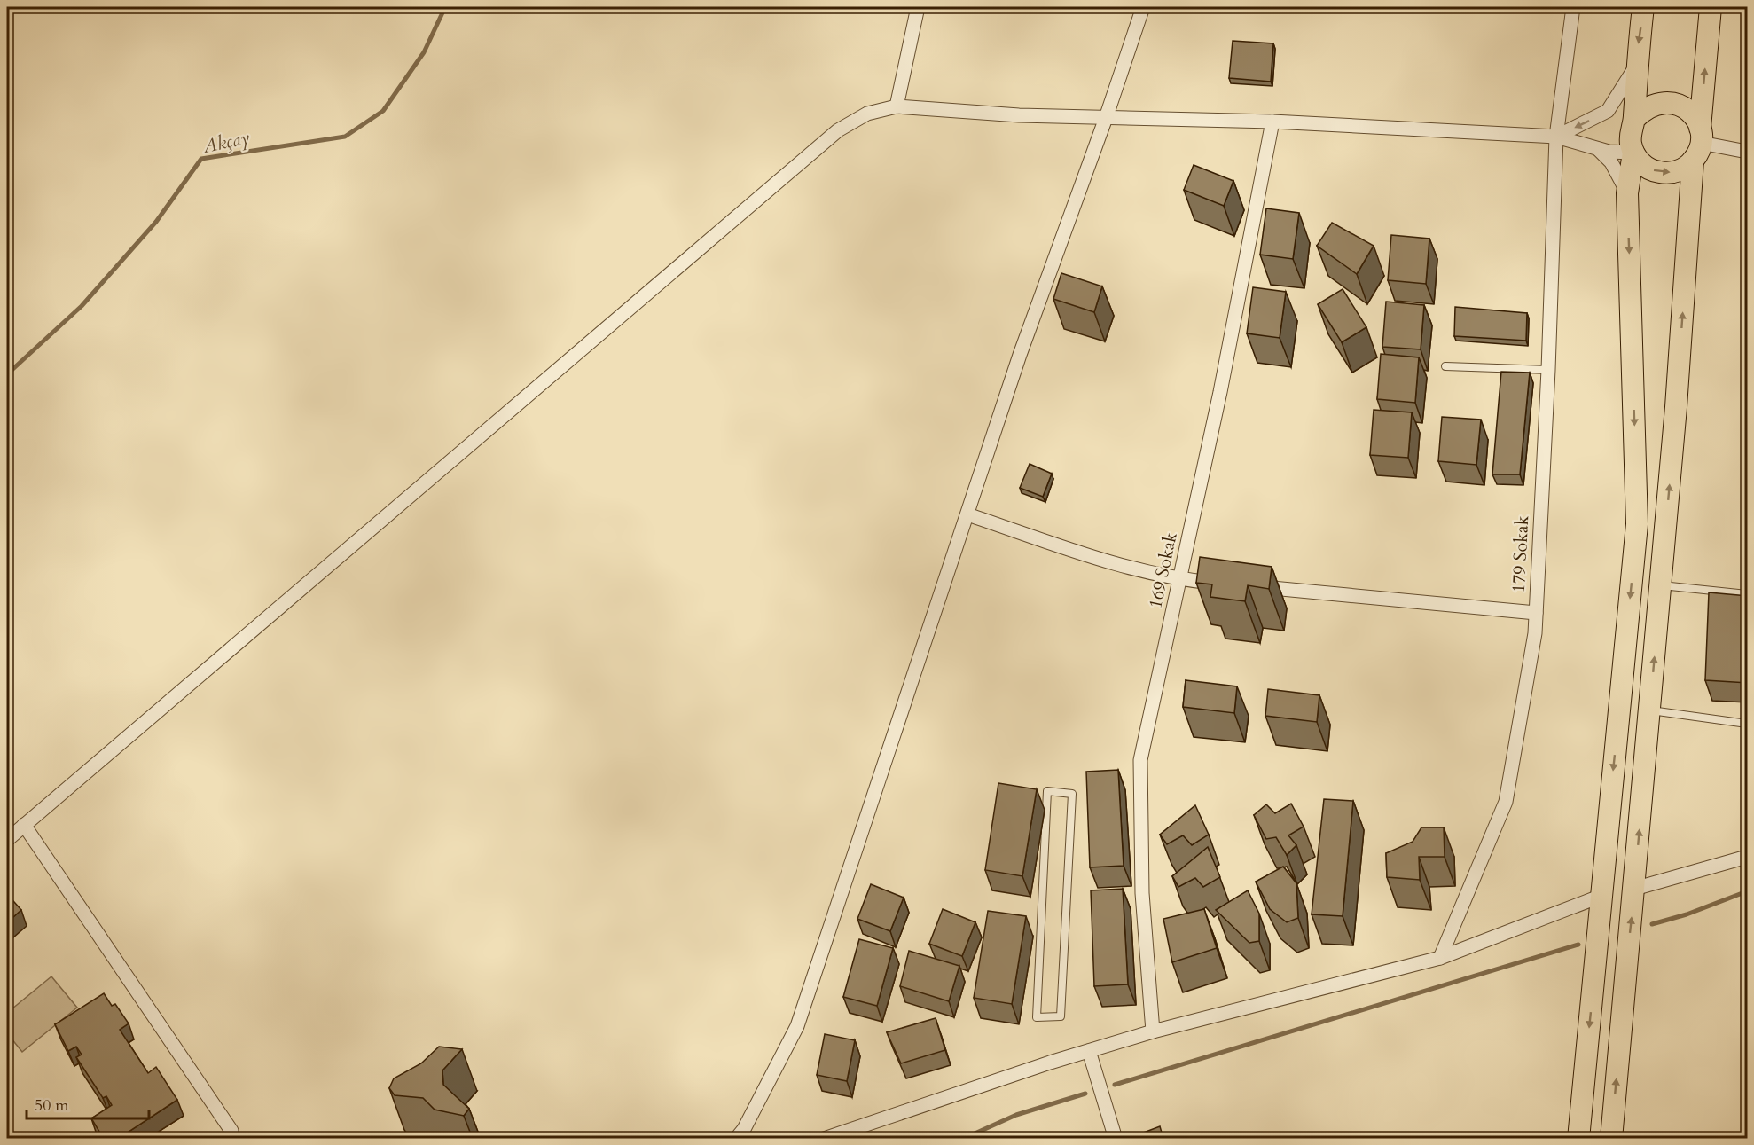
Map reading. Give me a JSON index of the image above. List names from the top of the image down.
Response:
{
  "streets": {
    "street": ["179 Sokak", "169 Sokak"]
  },
  "water": ["Akçay"],
  "scale_bar": "50 m"
}
